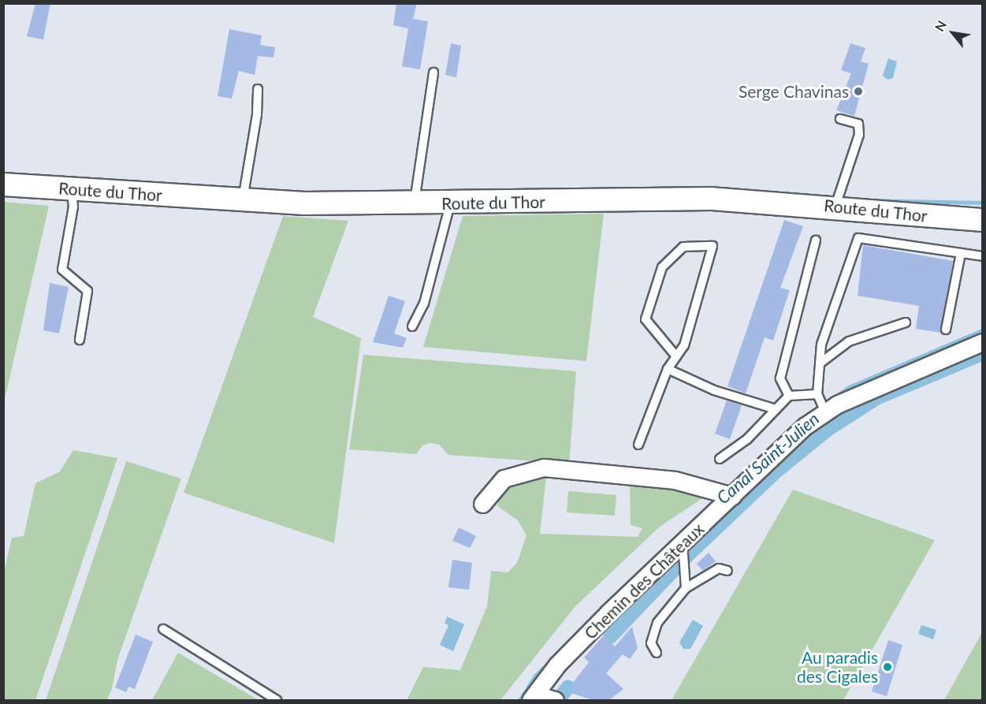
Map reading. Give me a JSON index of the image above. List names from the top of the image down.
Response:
{
  "streets": {
    "street": ["Route du Thor", "Chemin des Châteaux"]
  },
  "water": ["Canal Saint-Julien"],
  "places": ["Serge Chavinas", "Au paradis des Cigales"],
  "north": "top left"
}
